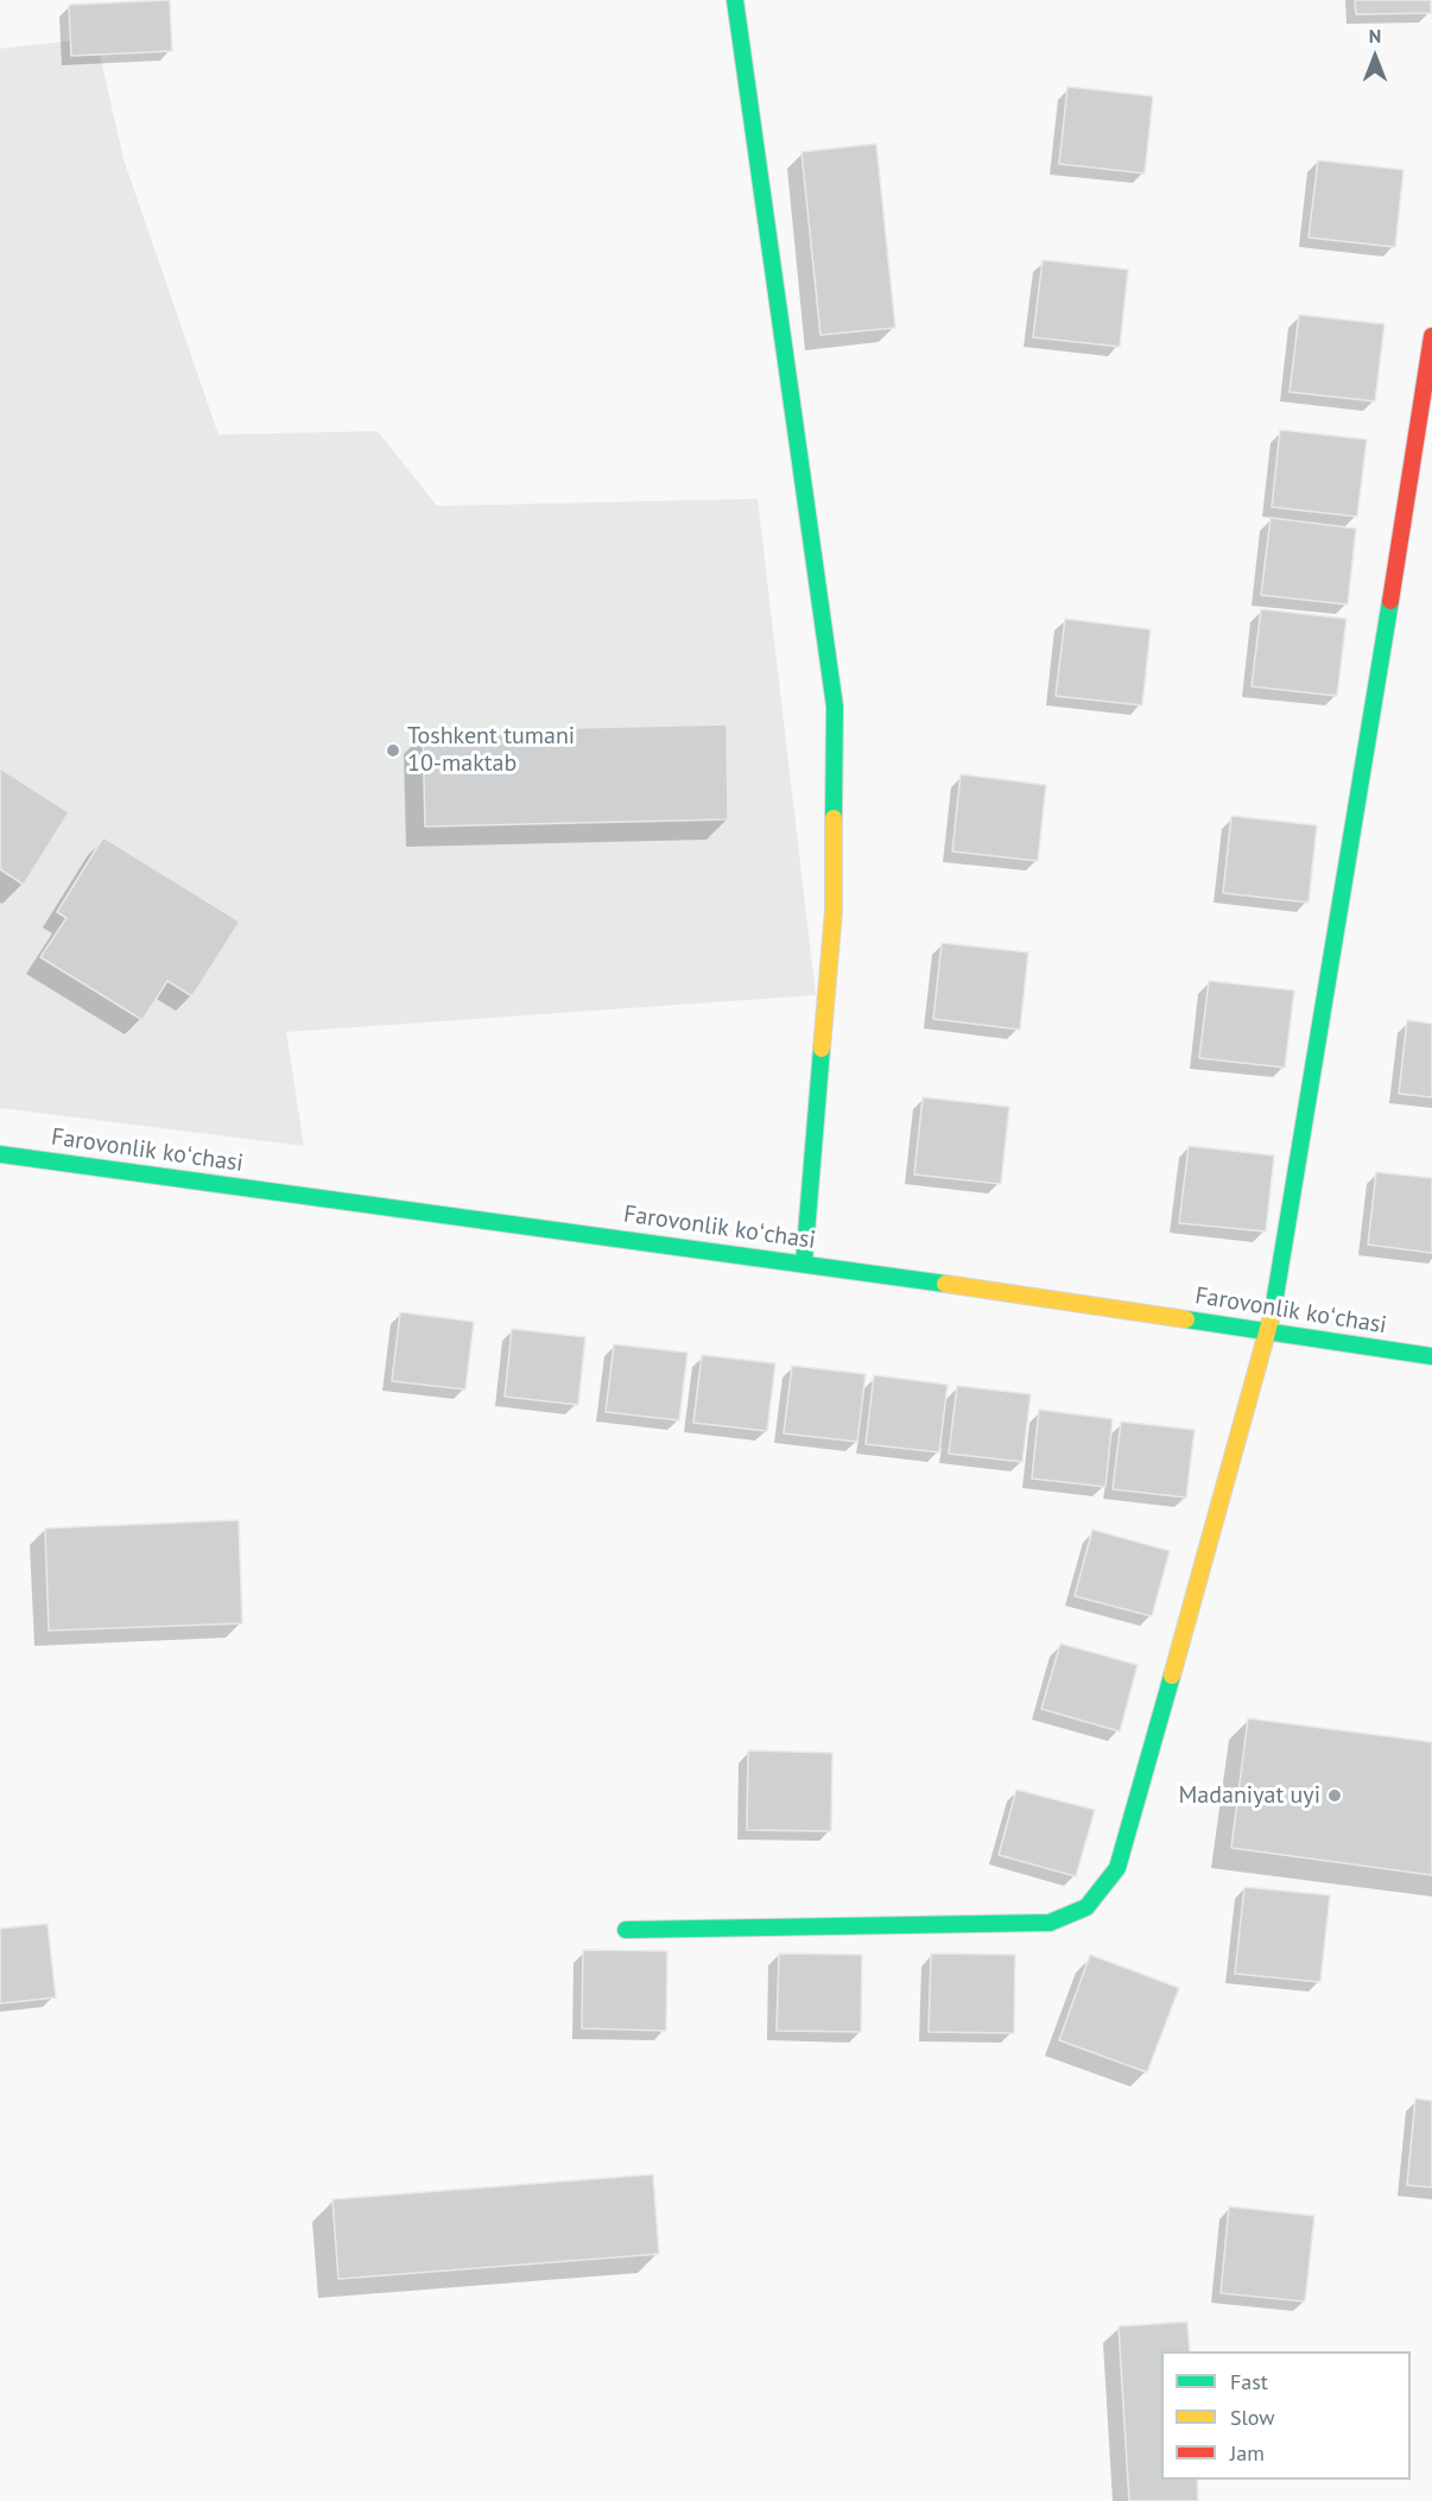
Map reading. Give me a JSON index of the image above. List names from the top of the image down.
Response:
{
  "streets": {
    "street": ["Farovonlik koʻchasi"]
  },
  "places": ["Toshkent tumani 10-maktab", "Madaniyat uyi"],
  "legend": ["Fast", "Slow", "Jam"],
  "north": "top"
}
